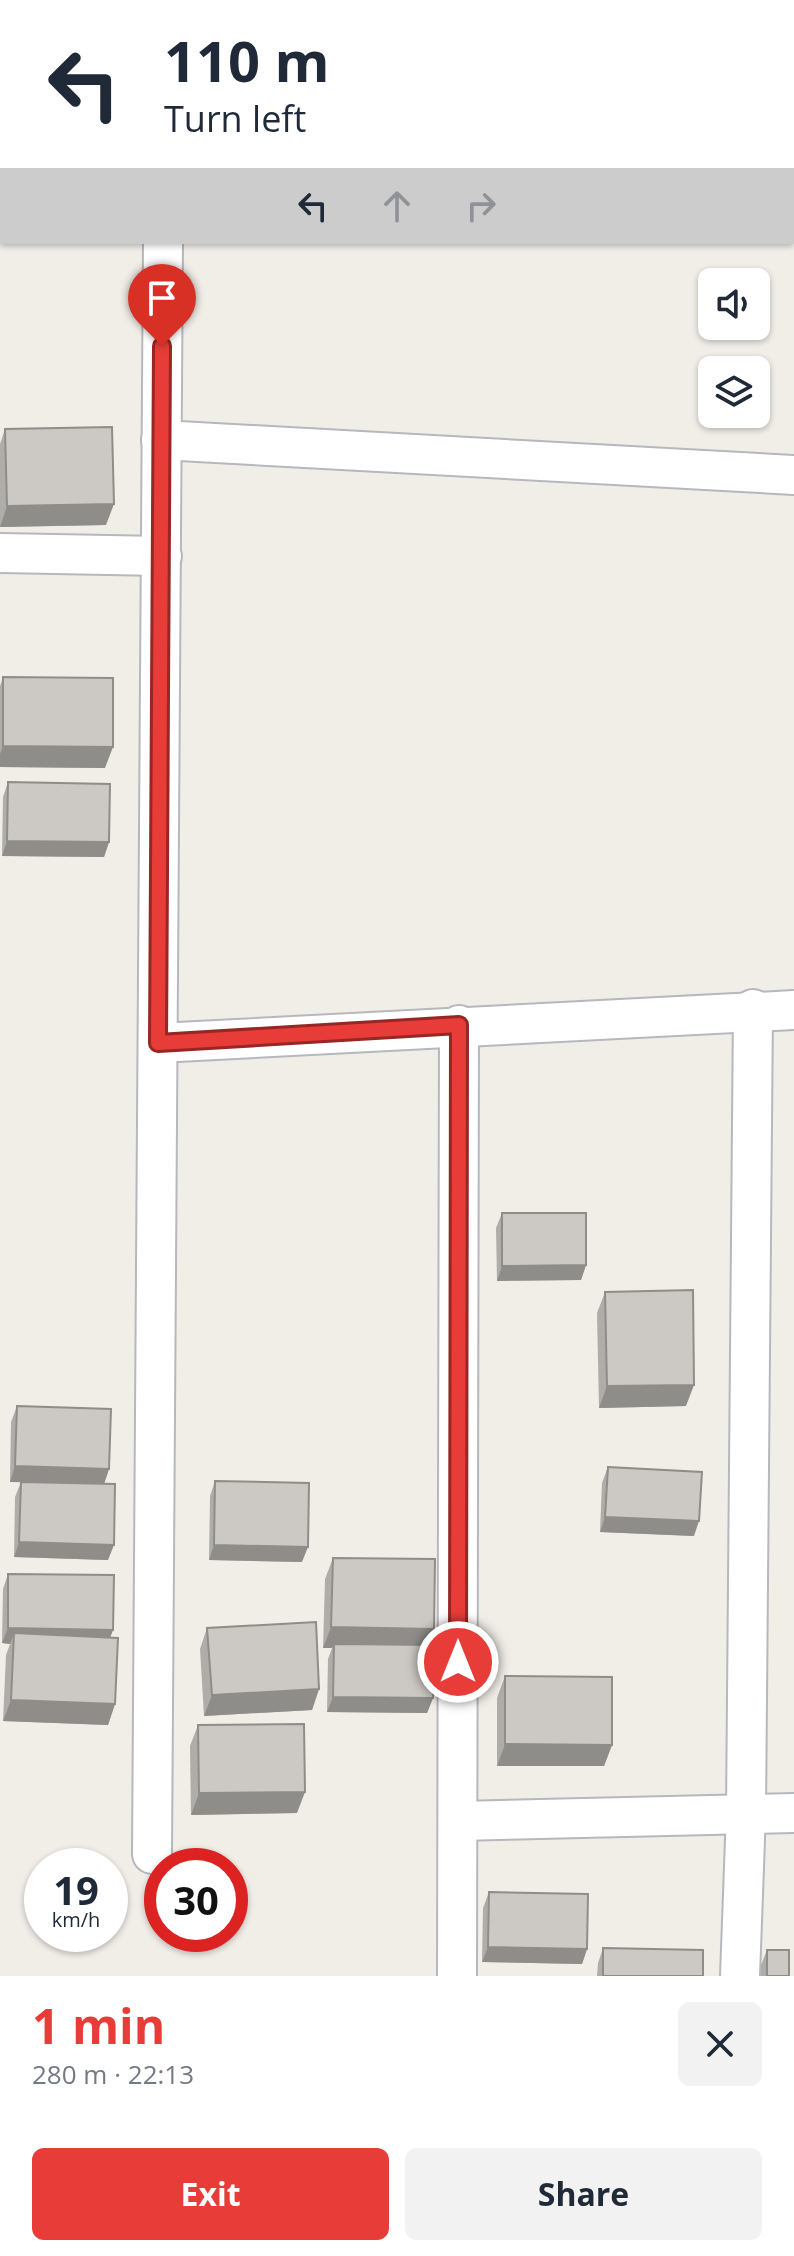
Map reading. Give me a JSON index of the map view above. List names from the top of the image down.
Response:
{
  "page": {
    "turn": ["110 m", "Turn left"],
    "speed": "19 km/h",
    "limit": "30",
    "heading": ["1 min", "280 m · 22:13"],
    "buttons": ["Exit", "Share"]
  }
}
